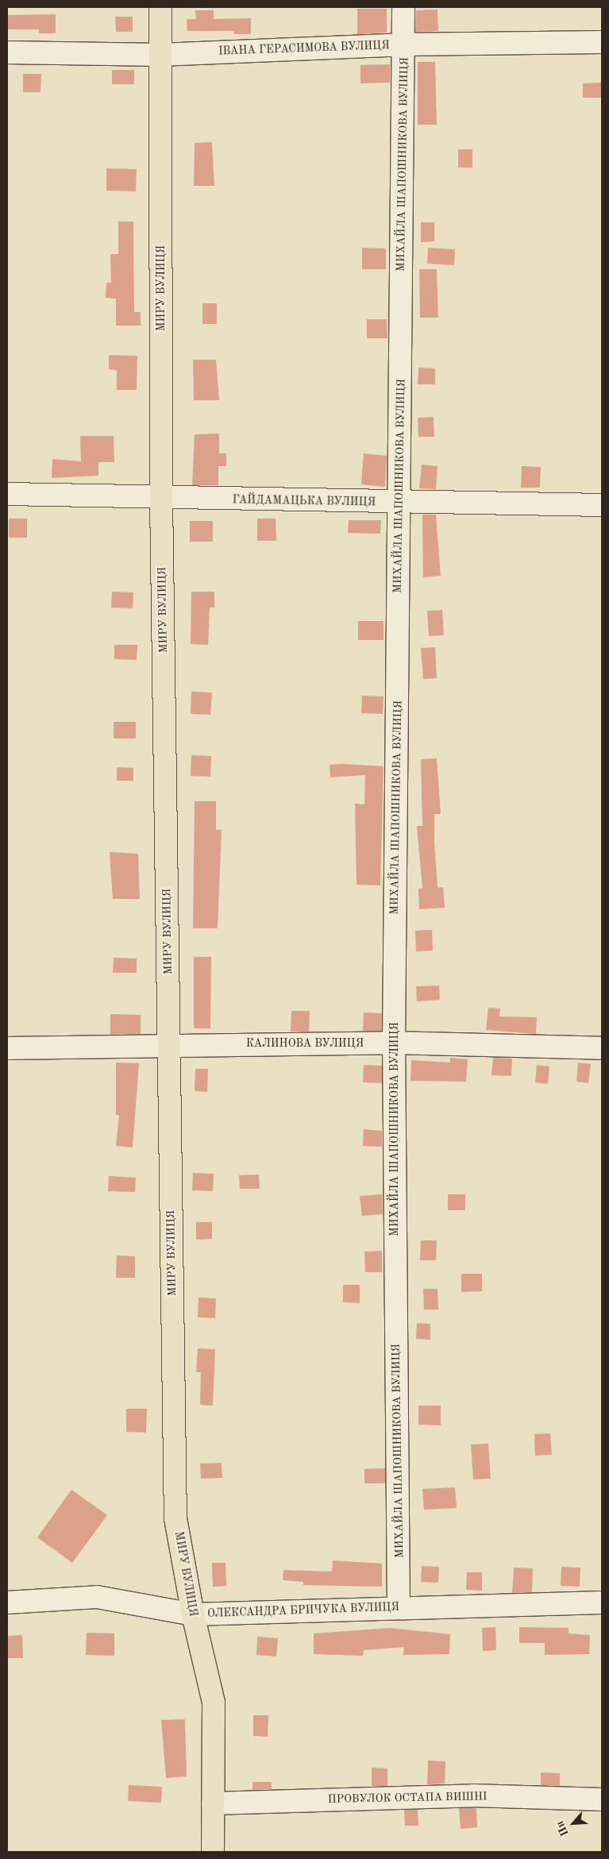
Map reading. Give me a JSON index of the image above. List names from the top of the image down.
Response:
{
  "streets": {
    "main road": ["МИРУ ВУЛИЦЯ"],
    "street": [
      "ІВАНА ГЕРАСИМОВА ВУЛИЦЯ",
      "МИХАЙЛА ШАПОШНИКОВА ВУЛИЦЯ",
      "ГАЙДАМАЦЬКА ВУЛИЦЯ",
      "КАЛИНОВА ВУЛИЦЯ",
      "ОЛЕКСАНДРА БРИЧУКА ВУЛИЦЯ",
      "ПРОВУЛОК ОСТАПА ВИШНІ"
    ]
  },
  "crossings": [
    ["ІВАНА ГЕРАСИМОВА ВУЛИЦЯ", "МИХАЙЛА ШАПОШНИКОВА ВУЛИЦЯ"],
    ["ІВАНА ГЕРАСИМОВА ВУЛИЦЯ", "МИРУ ВУЛИЦЯ"],
    ["МИХАЙЛА ШАПОШНИКОВА ВУЛИЦЯ", "ГАЙДАМАЦЬКА ВУЛИЦЯ"],
    ["МИХАЙЛА ШАПОШНИКОВА ВУЛИЦЯ", "КАЛИНОВА ВУЛИЦЯ"],
    ["МИХАЙЛА ШАПОШНИКОВА ВУЛИЦЯ", "ОЛЕКСАНДРА БРИЧУКА ВУЛИЦЯ"],
    ["МИРУ ВУЛИЦЯ", "ГАЙДАМАЦЬКА ВУЛИЦЯ"],
    ["МИРУ ВУЛИЦЯ", "КАЛИНОВА ВУЛИЦЯ"],
    ["МИРУ ВУЛИЦЯ", "ОЛЕКСАНДРА БРИЧУКА ВУЛИЦЯ"],
    ["МИРУ ВУЛИЦЯ", "ПРОВУЛОК ОСТАПА ВИШНІ"]
  ],
  "north": "bottom left"
}
